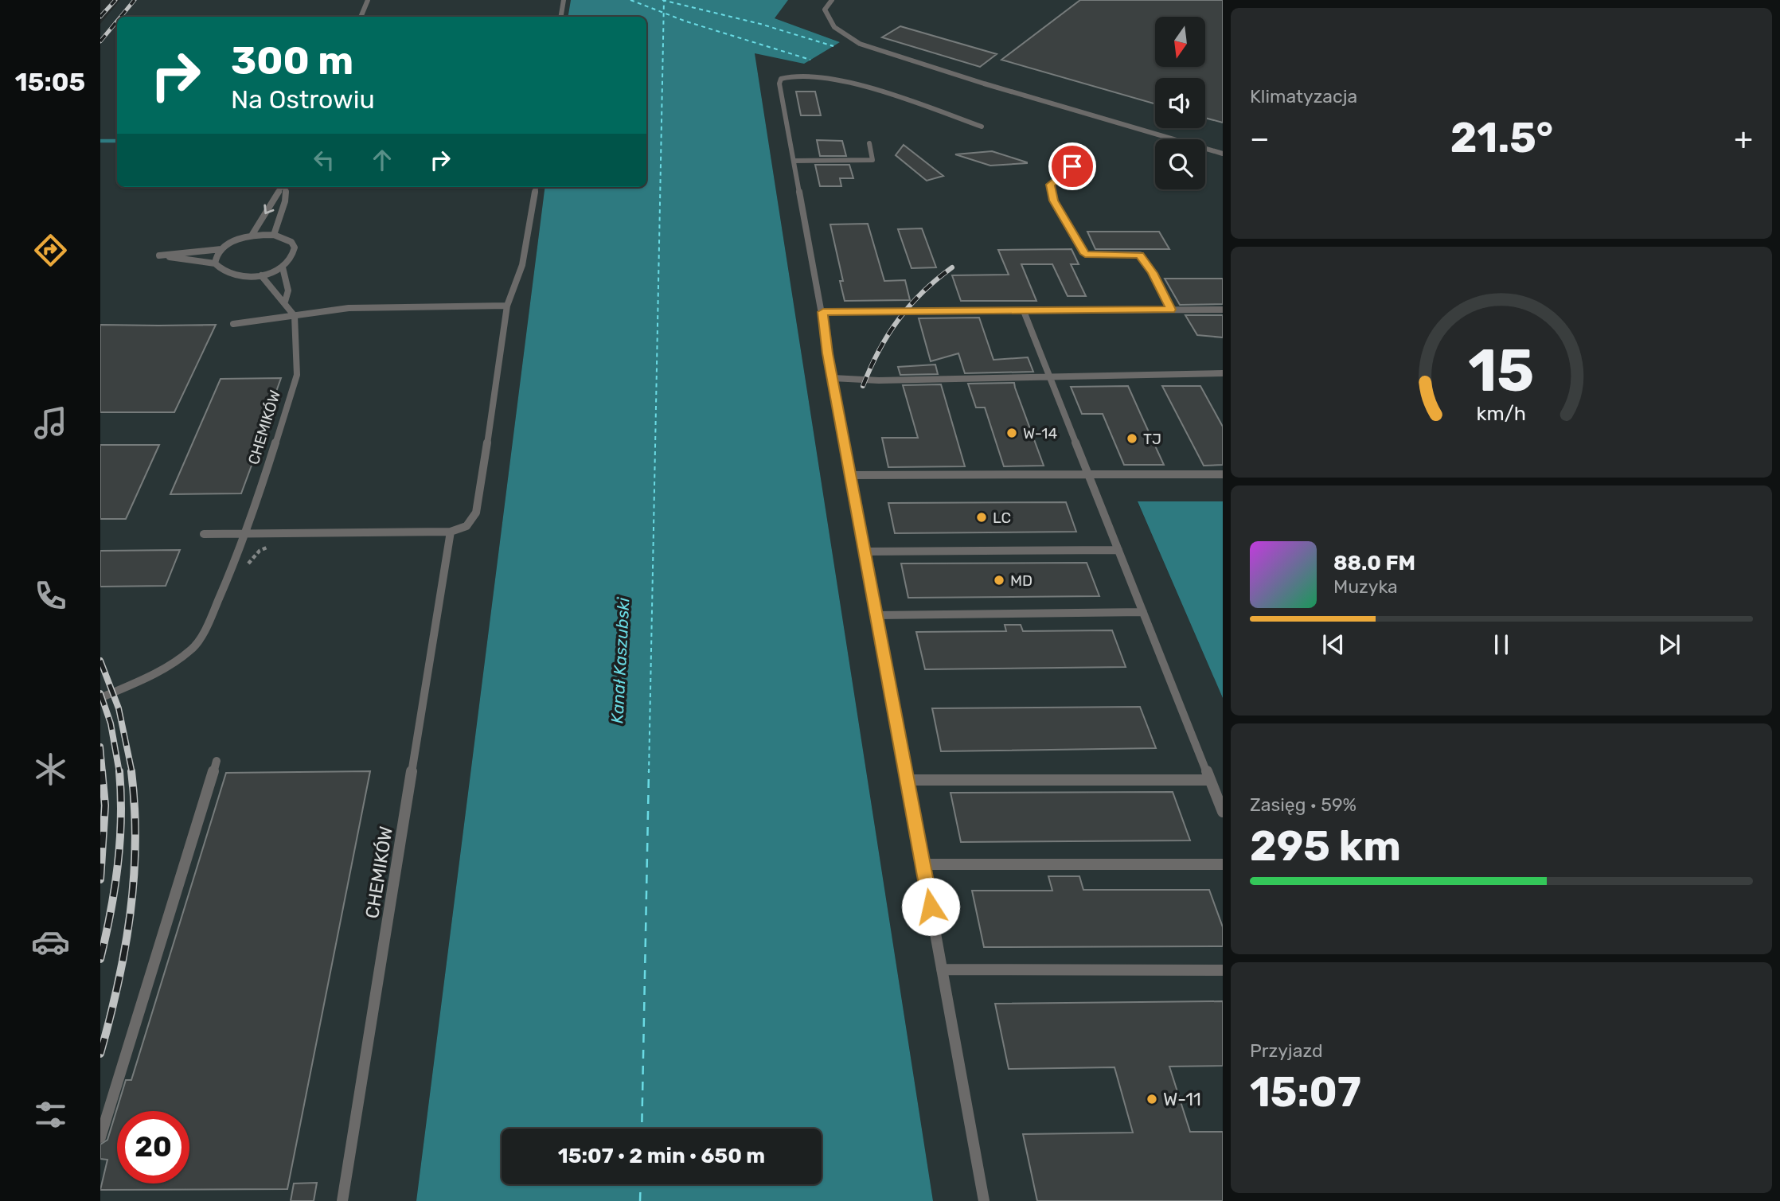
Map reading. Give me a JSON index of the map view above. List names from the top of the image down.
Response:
{
  "streets": {
    "lane": ["CHEMIKÓW"]
  },
  "water": ["Kanał Kaszubski"],
  "places": [
    "W-14",
    "TJ",
    "LC",
    "MD",
    "W-11"
  ],
  "north": "bottom",
  "page": {
    "tabs": "15:05",
    "tile": [
      "Klimatyzacja",
      ["Zasięg · 59%", "295 km"],
      ["Przyjazd", "15:07"]
    ],
    "turn": ["300 m", "Na Ostrowiu"],
    "heat": ["−", "21.5°", "+"],
    "song": ["88.0 FM", "Muzyka"],
    "limit": "20",
    "trip": "15:07 · 2 min · 650 m",
    "gauge": ["15", "km/h"]
  }
}
